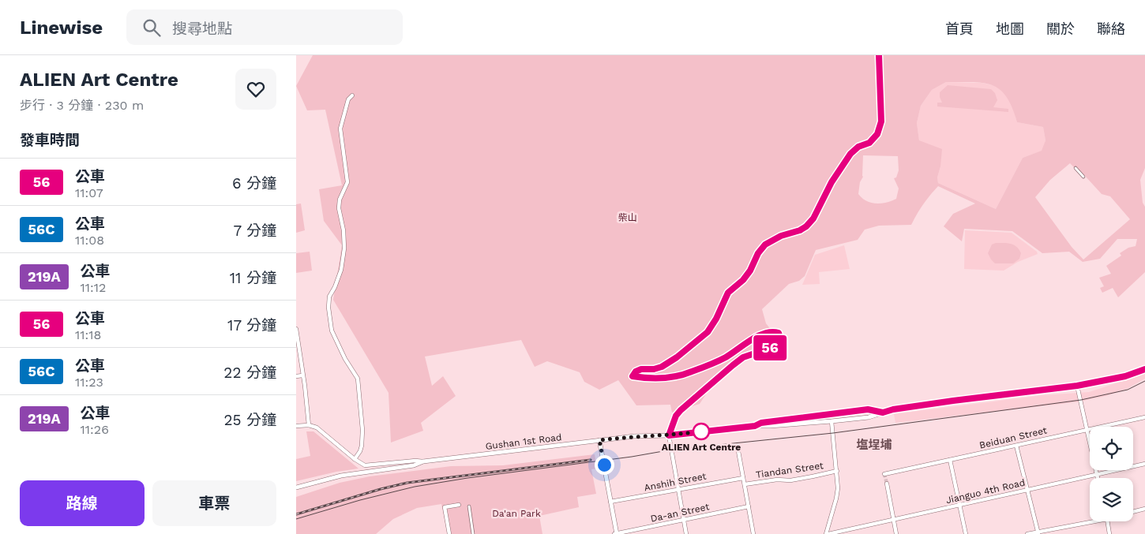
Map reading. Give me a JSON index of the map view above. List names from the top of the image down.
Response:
{
  "streets": {
    "street": [
      "Beiduan Street",
      "Gushan 1st Road",
      "Tiandan Street",
      "Anshih Street",
      "Jianguo 4th Road",
      "Da-an Street"
    ]
  },
  "districts": ["塩埕埔"],
  "parks": ["柴山", "Da'an Park"],
  "places": ["ALIEN Art Centre"],
  "lines": ["bus line 56"],
  "page": {
    "header": "Linewise",
    "search": "搜尋地點",
    "nav": [
      "首頁",
      "地圖",
      "關於",
      "聯絡"
    ],
    "heading": [
      ["ALIEN Art Centre", "步行 · 3 分鐘 · 230 m"],
      "發車時間"
    ],
    "on_map": "56",
    "list": [
      {
        "mark": "56",
        "name": "公車",
        "note": "11:07",
        "value": "6 分鐘"
      },
      {
        "mark": "56C",
        "name": "公車",
        "note": "11:08",
        "value": "7 分鐘"
      },
      {
        "mark": "219A",
        "name": "公車",
        "note": "11:12",
        "value": "11 分鐘"
      },
      {
        "mark": "56",
        "name": "公車",
        "note": "11:18",
        "value": "17 分鐘"
      },
      {
        "mark": "56C",
        "name": "公車",
        "note": "11:23",
        "value": "22 分鐘"
      },
      {
        "mark": "219A",
        "name": "公車",
        "note": "11:26",
        "value": "25 分鐘"
      }
    ],
    "buttons": ["路線", "車票"]
  }
}
